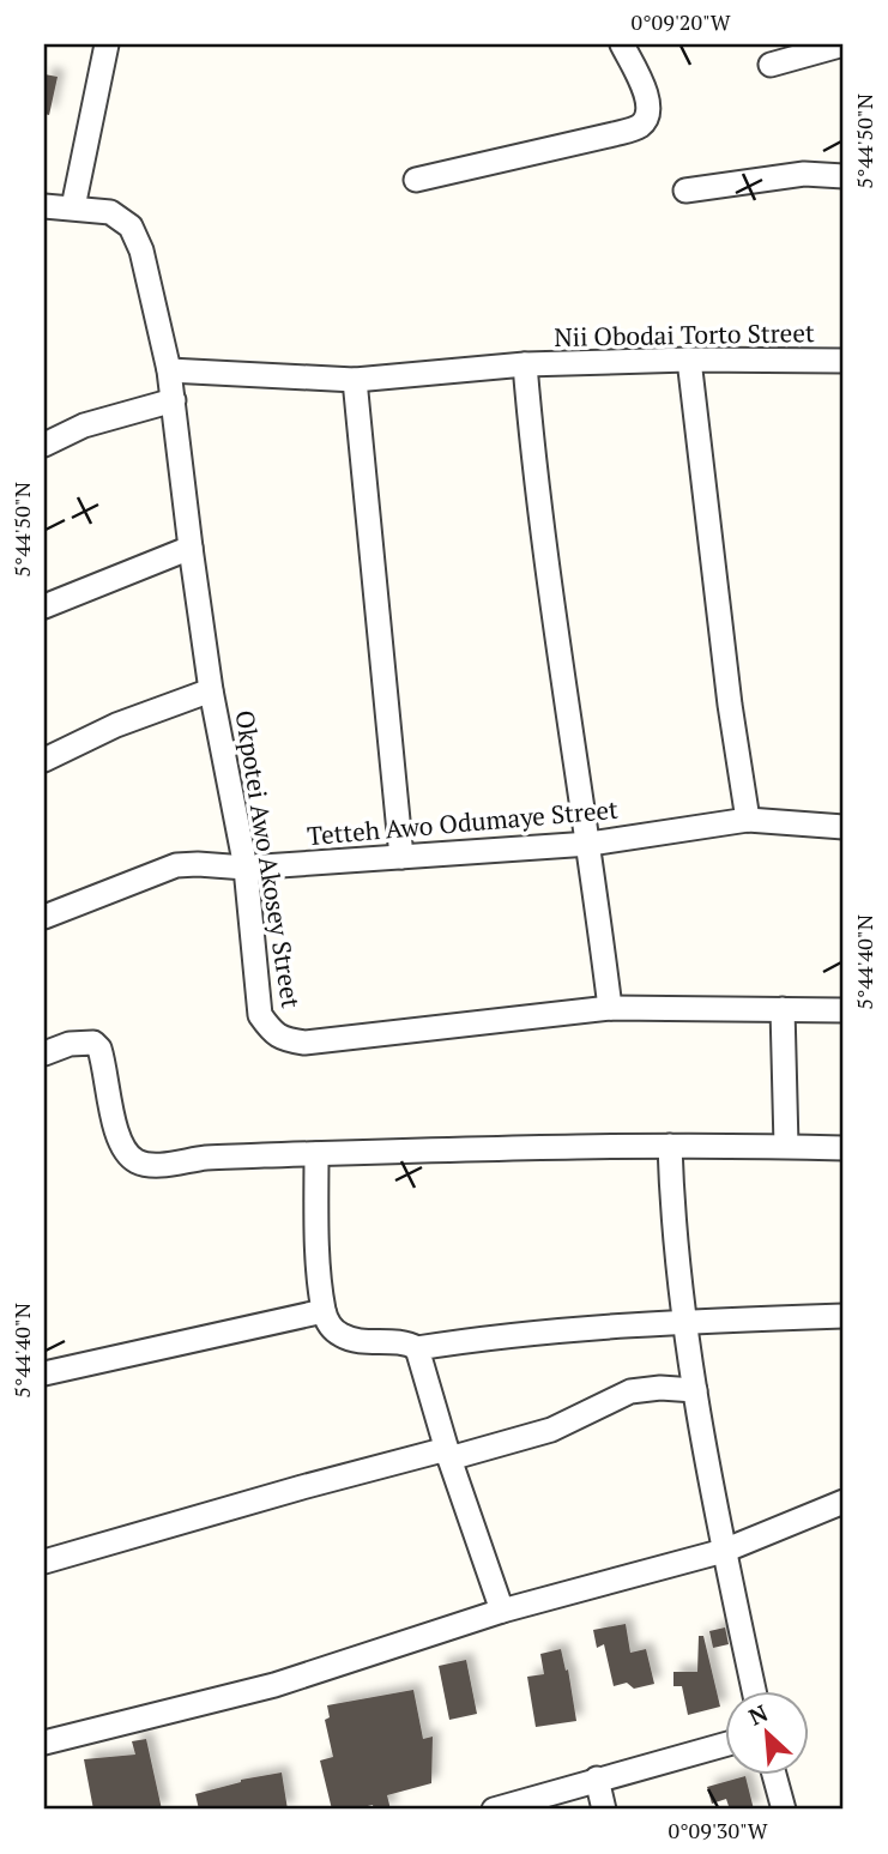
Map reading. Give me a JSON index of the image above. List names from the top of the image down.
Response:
{
  "streets": {
    "street": ["Nii Obodai Torto Street", "Tetteh Awo Odumaye Street", "Okpotei Awo Akosey Street"]
  },
  "crossings": [
    ["Nii Obodai Torto Street", "Okpotei Awo Akosey Street"],
    ["Tetteh Awo Odumaye Street", "Okpotei Awo Akosey Street"]
  ],
  "north": "top left",
  "coordinates": [
    "0°09'20\"W",
    "5°44'50\"N",
    "5°44'40\"N",
    "0°09'30\"W"
  ]
}
